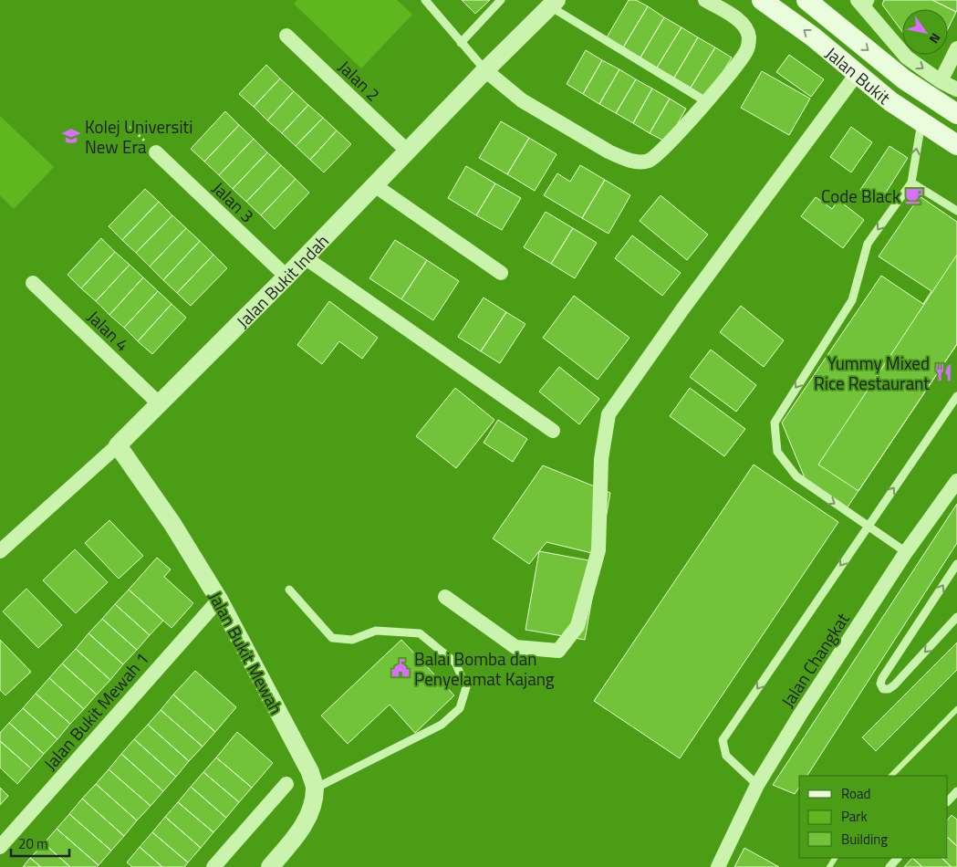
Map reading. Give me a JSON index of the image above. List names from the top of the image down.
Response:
{
  "streets": {
    "main road": ["Jalan Bukit"],
    "street": [
      "Jalan 2",
      "Jalan 3",
      "Jalan Bukit Indah",
      "Jalan 4",
      "Jalan Bukit Mewah",
      "Jalan Changkat",
      "Jalan Bukit Mewah 1"
    ]
  },
  "crossings": [
    ["Jalan 2", "Jalan Bukit Indah"],
    ["Jalan 3", "Jalan Bukit Indah"],
    ["Jalan Bukit Indah", "Jalan 4"],
    ["Jalan Bukit Indah", "Jalan Bukit Mewah"],
    ["Jalan Bukit Mewah", "Jalan Bukit Mewah 1"]
  ],
  "places": {
    "school or university": ["Kolej Universiti New Era"],
    "cafe": ["Code Black"],
    "restaurant": ["Yummy Mixed Rice Restaurant"],
    "public building": ["Balai Bomba dan Penyelamat Kajang"]
  },
  "legend": ["Road", "Park", "Building"],
  "scale_bar": "20 m",
  "north": "bottom right"
}
